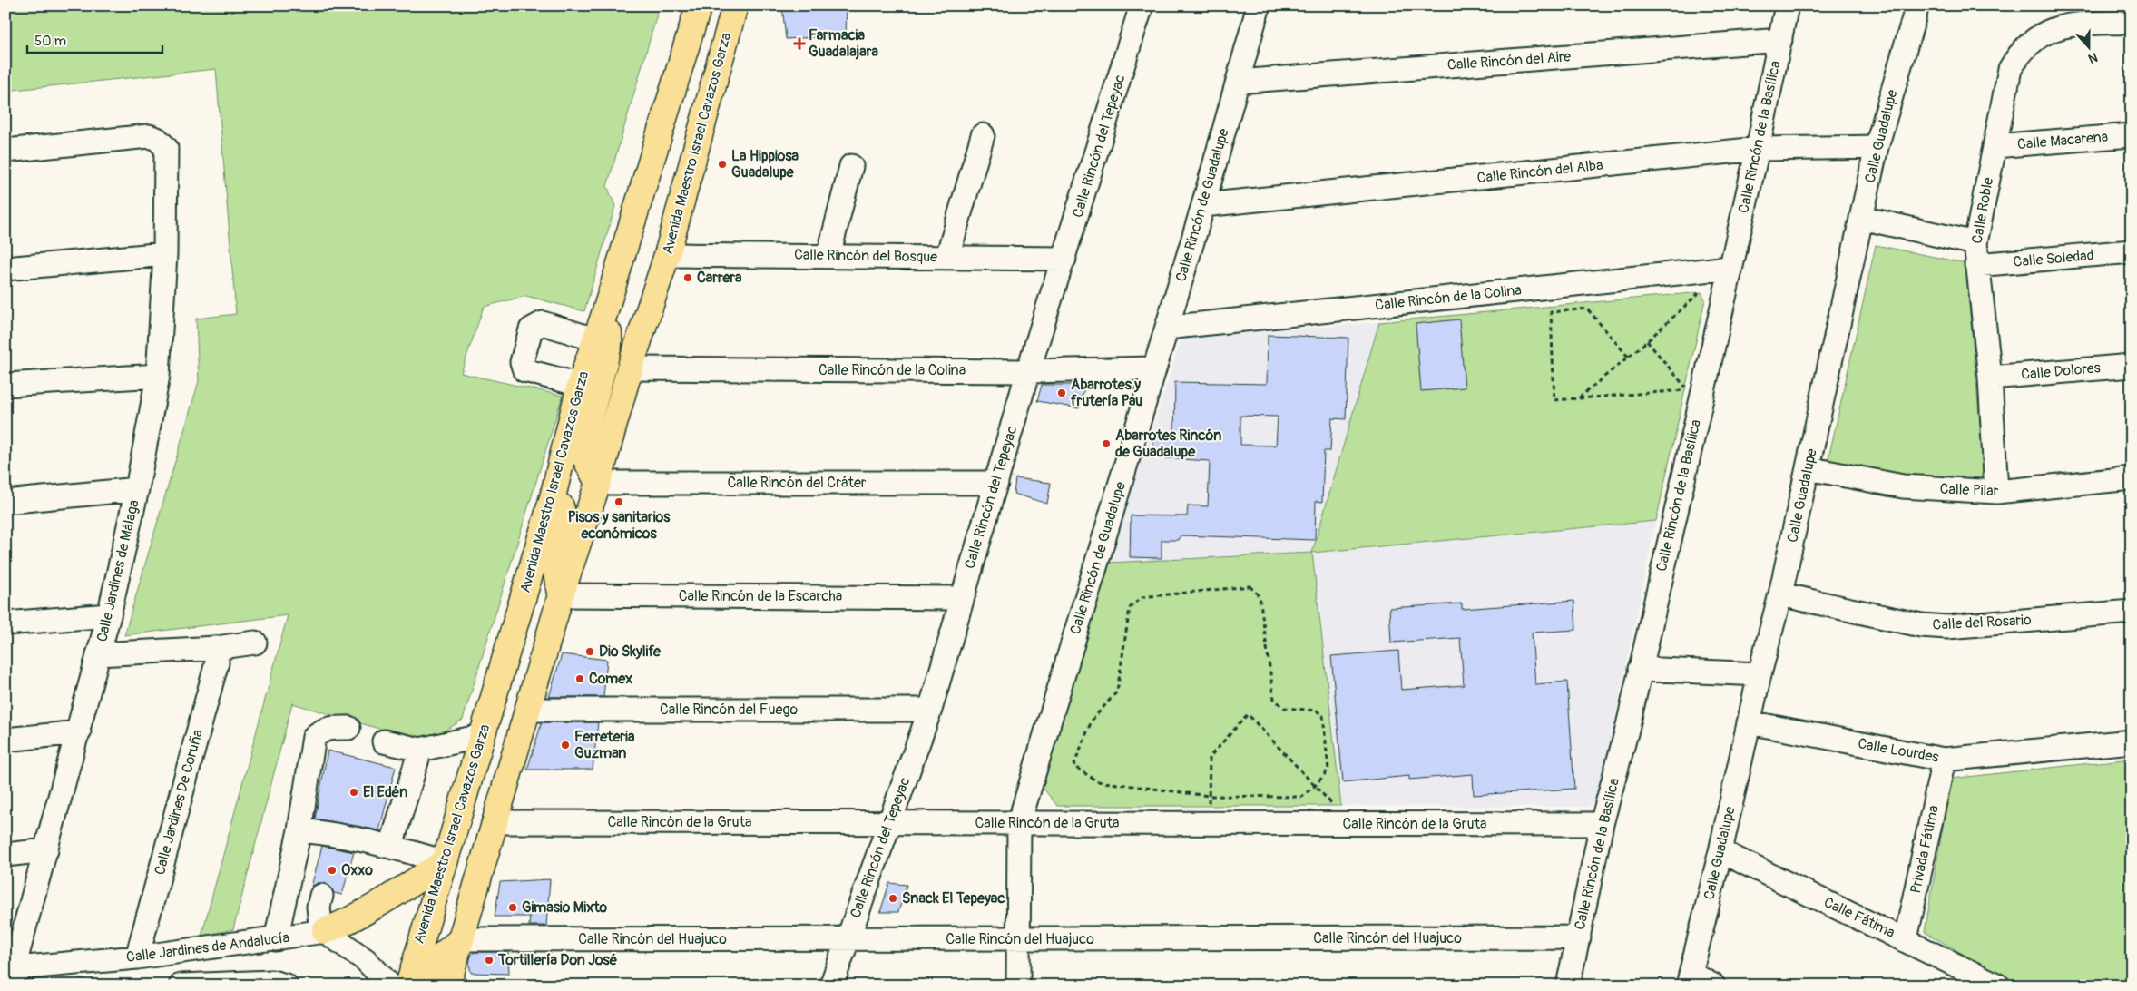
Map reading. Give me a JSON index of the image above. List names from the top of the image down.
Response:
{
  "streets": {
    "main road": ["Avenida Maestro Israel Cavazos Garza"],
    "street": [
      "Calle Rincón del Aire",
      "Calle Guadalupe",
      "Calle Rincón de la Basílica",
      "Calle Macarena",
      "Calle Rincón del Tepeyac",
      "Calle Rincón del Alba",
      "Calle Rincón de Guadalupe",
      "Calle Roble",
      "Calle Rincón del Bosque",
      "Calle Soledad",
      "Calle Rincón de la Colina",
      "Calle Dolores",
      "Calle Rincón del Cráter",
      "Calle Pilar",
      "Calle Jardines de Málaga",
      "Calle Rincón de la Escarcha",
      "Calle del Rosario",
      "Calle Rincón del Fuego",
      "Calle Lourdes",
      "Calle Jardines De Coruña",
      "Calle Rincón de la Gruta",
      "Privada Fátima",
      "Calle Fátima",
      "Calle Rincón del Huajuco",
      "Calle Jardines de Andalucía"
    ]
  },
  "crossings": [
    ["Calle Rincón del Aire", "Calle Rincón de la Basílica"],
    ["Calle Rincón del Aire", "Calle Rincón de Guadalupe"],
    ["Calle Guadalupe", "Calle Rincón del Alba"],
    ["Calle Guadalupe", "Calle Pilar"],
    ["Calle Guadalupe", "Calle del Rosario"],
    ["Calle Guadalupe", "Calle Lourdes"],
    ["Calle Guadalupe", "Calle Fátima"],
    ["Calle Rincón de la Basílica", "Calle Rincón del Alba"],
    ["Calle Rincón de la Basílica", "Calle Rincón de la Colina"],
    ["Calle Rincón de la Basílica", "Calle Rincón de la Gruta"],
    ["Calle Rincón de la Basílica", "Calle Rincón del Huajuco"],
    ["Calle Macarena", "Calle Roble"],
    ["Avenida Maestro Israel Cavazos Garza", "Calle Rincón del Bosque"],
    ["Avenida Maestro Israel Cavazos Garza", "Calle Rincón de la Colina"],
    ["Avenida Maestro Israel Cavazos Garza", "Calle Rincón del Cráter"],
    ["Avenida Maestro Israel Cavazos Garza", "Calle Rincón de la Escarcha"],
    ["Avenida Maestro Israel Cavazos Garza", "Calle Rincón del Fuego"],
    ["Avenida Maestro Israel Cavazos Garza", "Calle Rincón de la Gruta"],
    ["Avenida Maestro Israel Cavazos Garza", "Calle Rincón del Huajuco"],
    ["Calle Rincón del Tepeyac", "Calle Rincón del Bosque"],
    ["Calle Rincón del Tepeyac", "Calle Rincón de la Colina"],
    ["Calle Rincón del Tepeyac", "Calle Rincón del Cráter"],
    ["Calle Rincón del Tepeyac", "Calle Rincón de la Escarcha"],
    ["Calle Rincón del Tepeyac", "Calle Rincón del Fuego"],
    ["Calle Rincón del Tepeyac", "Calle Rincón de la Gruta"],
    ["Calle Rincón del Tepeyac", "Calle Rincón del Huajuco"],
    ["Calle Rincón del Alba", "Calle Rincón de Guadalupe"],
    ["Calle Rincón de Guadalupe", "Calle Rincón de la Colina"],
    ["Calle Rincón de Guadalupe", "Calle Rincón de la Gruta"],
    ["Calle Rincón de Guadalupe", "Calle Rincón del Huajuco"],
    ["Calle Roble", "Calle Soledad"],
    ["Calle Roble", "Calle Dolores"],
    ["Calle Roble", "Calle Pilar"],
    ["Calle Jardines de Málaga", "Calle Jardines de Andalucía"],
    ["Calle Lourdes", "Privada Fátima"],
    ["Calle Jardines De Coruña", "Calle Jardines de Andalucía"],
    ["Privada Fátima", "Calle Fátima"]
  ],
  "places": {
    "health": ["Farmacia Guadalajara"],
    "other": [
      "La Hippiosa Guadalupe",
      "Carrera",
      "Abarrotes y frutería Pau",
      "Abarrotes Rincón de Guadalupe",
      "Pisos y sanitarios económicos",
      "Dio Skylife",
      "Comex",
      "Ferreteria Guzman",
      "El Edén",
      "Oxxo",
      "Snack El Tepeyac",
      "Gimasio Mixto",
      "Tortillería Don José"
    ]
  },
  "scale_bar": "50 m",
  "north": "bottom"
}
